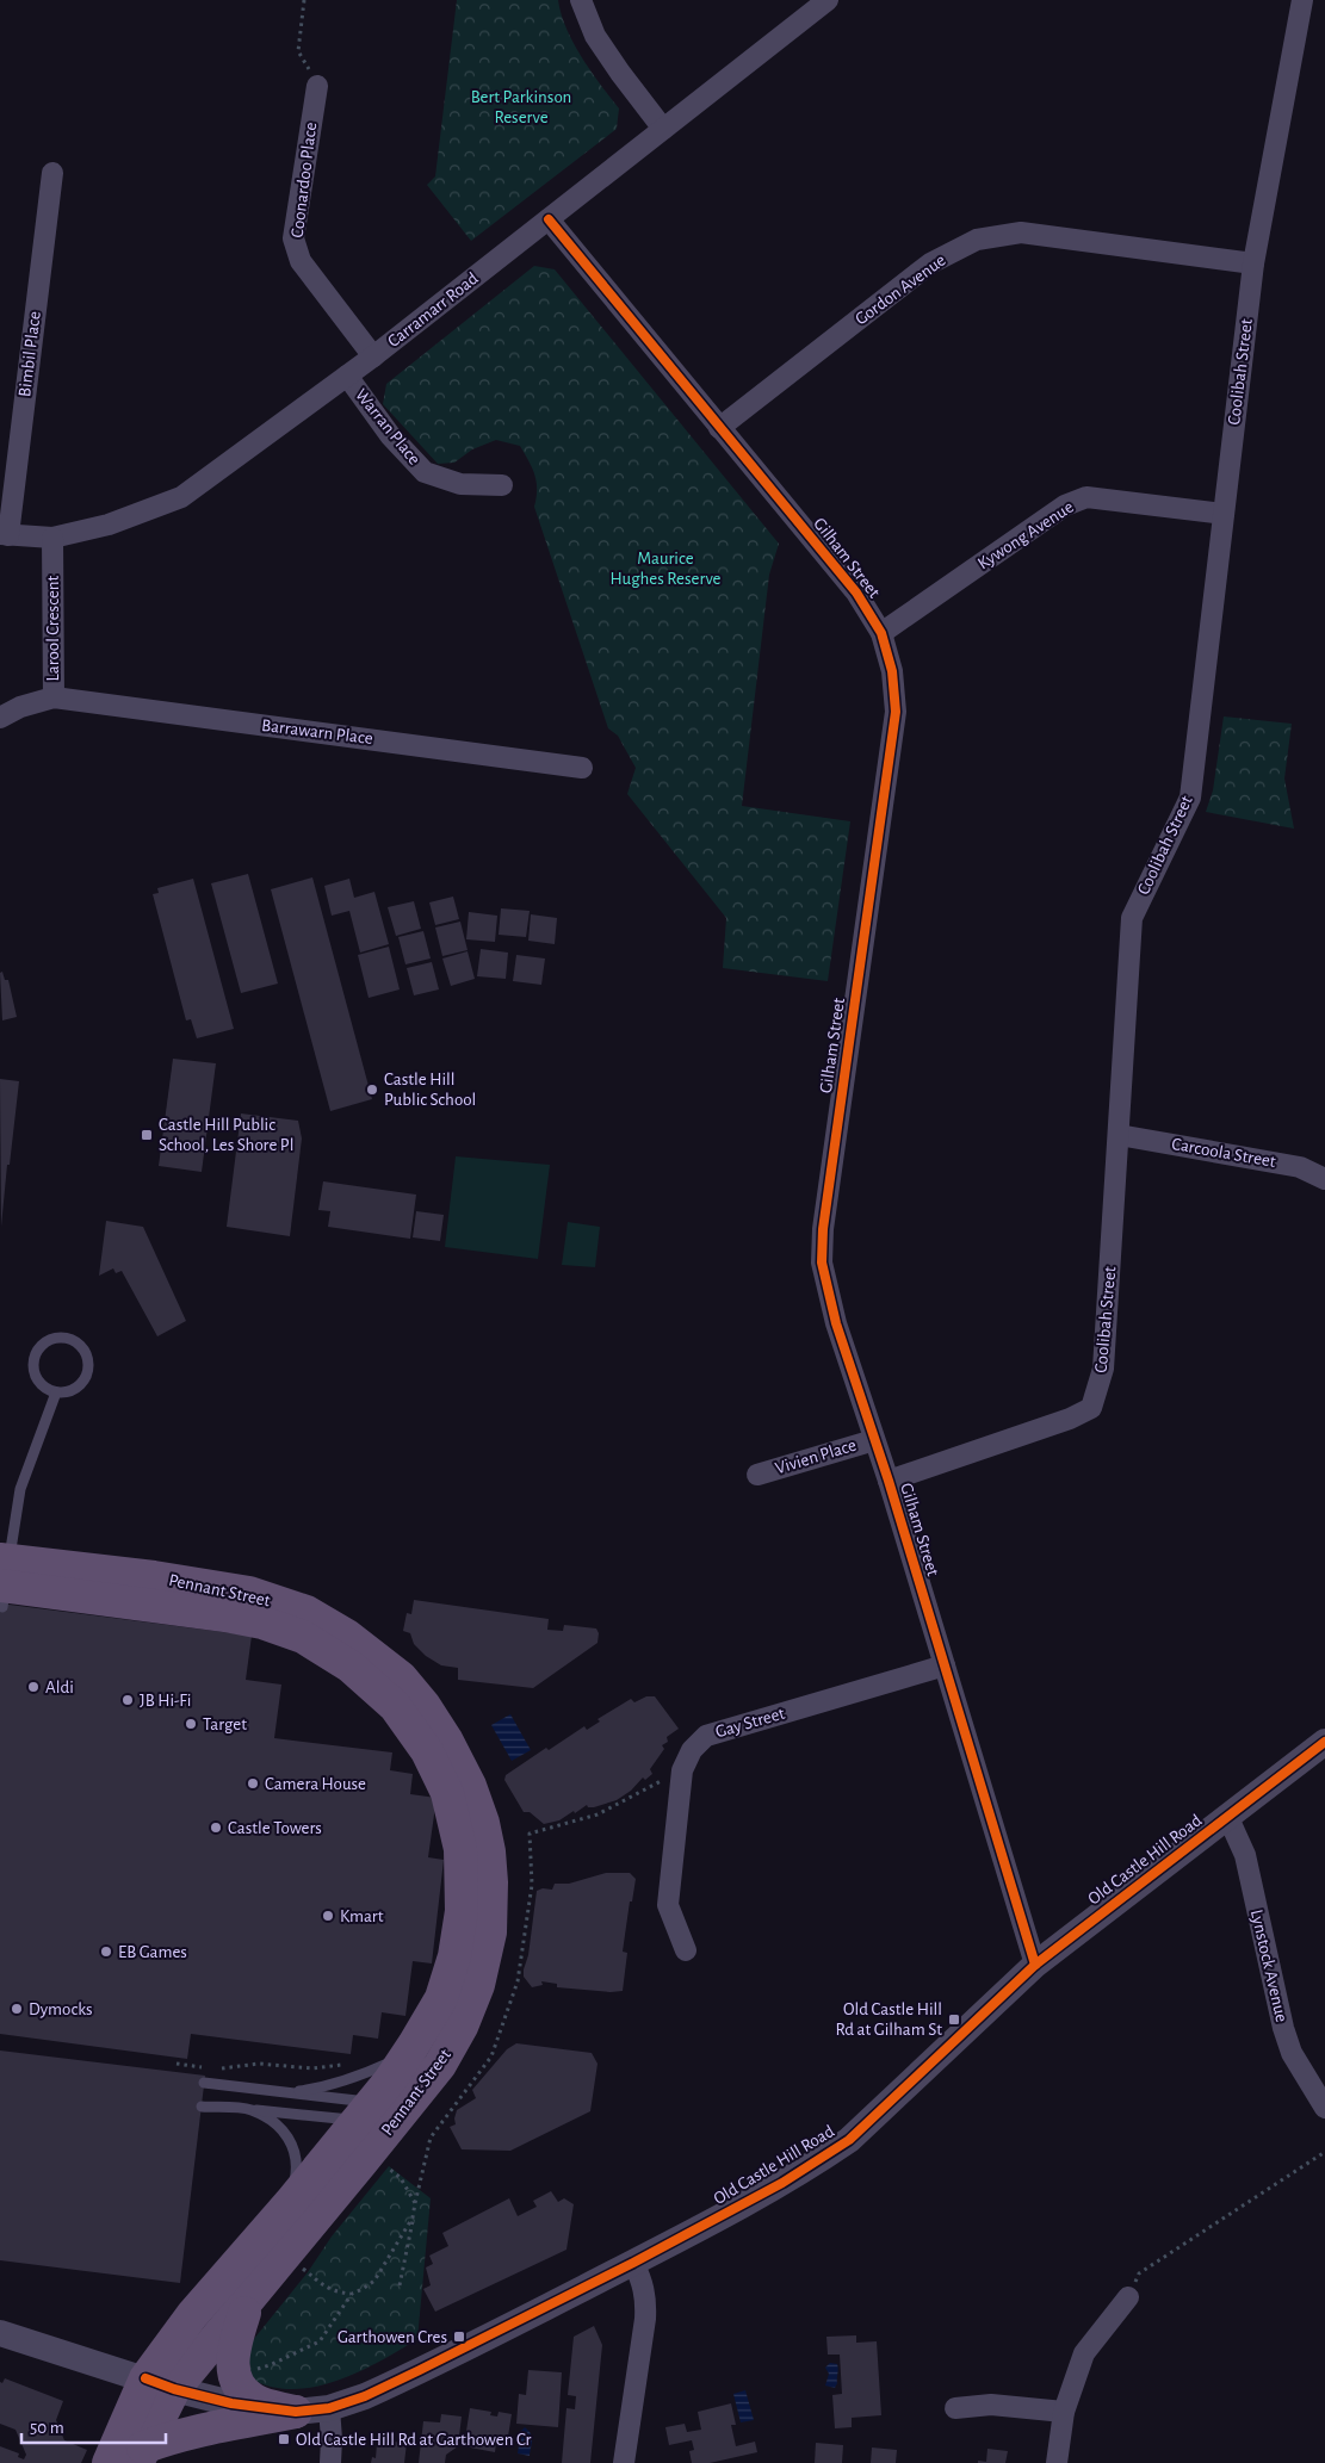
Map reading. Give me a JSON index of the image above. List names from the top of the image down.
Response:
{
  "streets": {
    "main road": ["Pennant Street"],
    "street": [
      "Coonardoo Place",
      "Gordon Avenue",
      "Carramarr Road",
      "Bimbil Place",
      "Coolibah Street",
      "Warran Place",
      "Kywong Avenue",
      "Gilham Street",
      "Larool Crescent",
      "Barrawarn Place",
      "Carcoola Street",
      "Vivien Place",
      "Gay Street",
      "Old Castle Hill Road",
      "Lynstock Avenue"
    ]
  },
  "crossings": [
    ["Coonardoo Place", "Carramarr Road"],
    ["Gordon Avenue", "Coolibah Street"],
    ["Gordon Avenue", "Gilham Street"],
    ["Carramarr Road", "Bimbil Place"],
    ["Carramarr Road", "Warran Place"],
    ["Carramarr Road", "Gilham Street"],
    ["Carramarr Road", "Larool Crescent"],
    ["Coolibah Street", "Kywong Avenue"],
    ["Coolibah Street", "Gilham Street"],
    ["Coolibah Street", "Carcoola Street"],
    ["Kywong Avenue", "Gilham Street"],
    ["Gilham Street", "Vivien Place"],
    ["Gilham Street", "Gay Street"],
    ["Gilham Street", "Old Castle Hill Road"],
    ["Larool Crescent", "Barrawarn Place"],
    ["Pennant Street", "Old Castle Hill Road"],
    ["Old Castle Hill Road", "Lynstock Avenue"]
  ],
  "parks": ["Bert Parkinson Reserve", "Maurice Hughes Reserve"],
  "places": {
    "other": [
      "Castle Hill Public School",
      "Aldi",
      "JB Hi-Fi",
      "Target",
      "Camera House",
      "Castle Towers",
      "Kmart",
      "EB Games",
      "Dymocks"
    ],
    "transit": [
      "Castle Hill Public School, Les Shore Pl",
      "Old Castle Hill Rd at Gilham St",
      "Garthowen Cres",
      "Old Castle Hill Rd at Garthowen Cr"
    ]
  },
  "scale_bar": "50 m"
}
